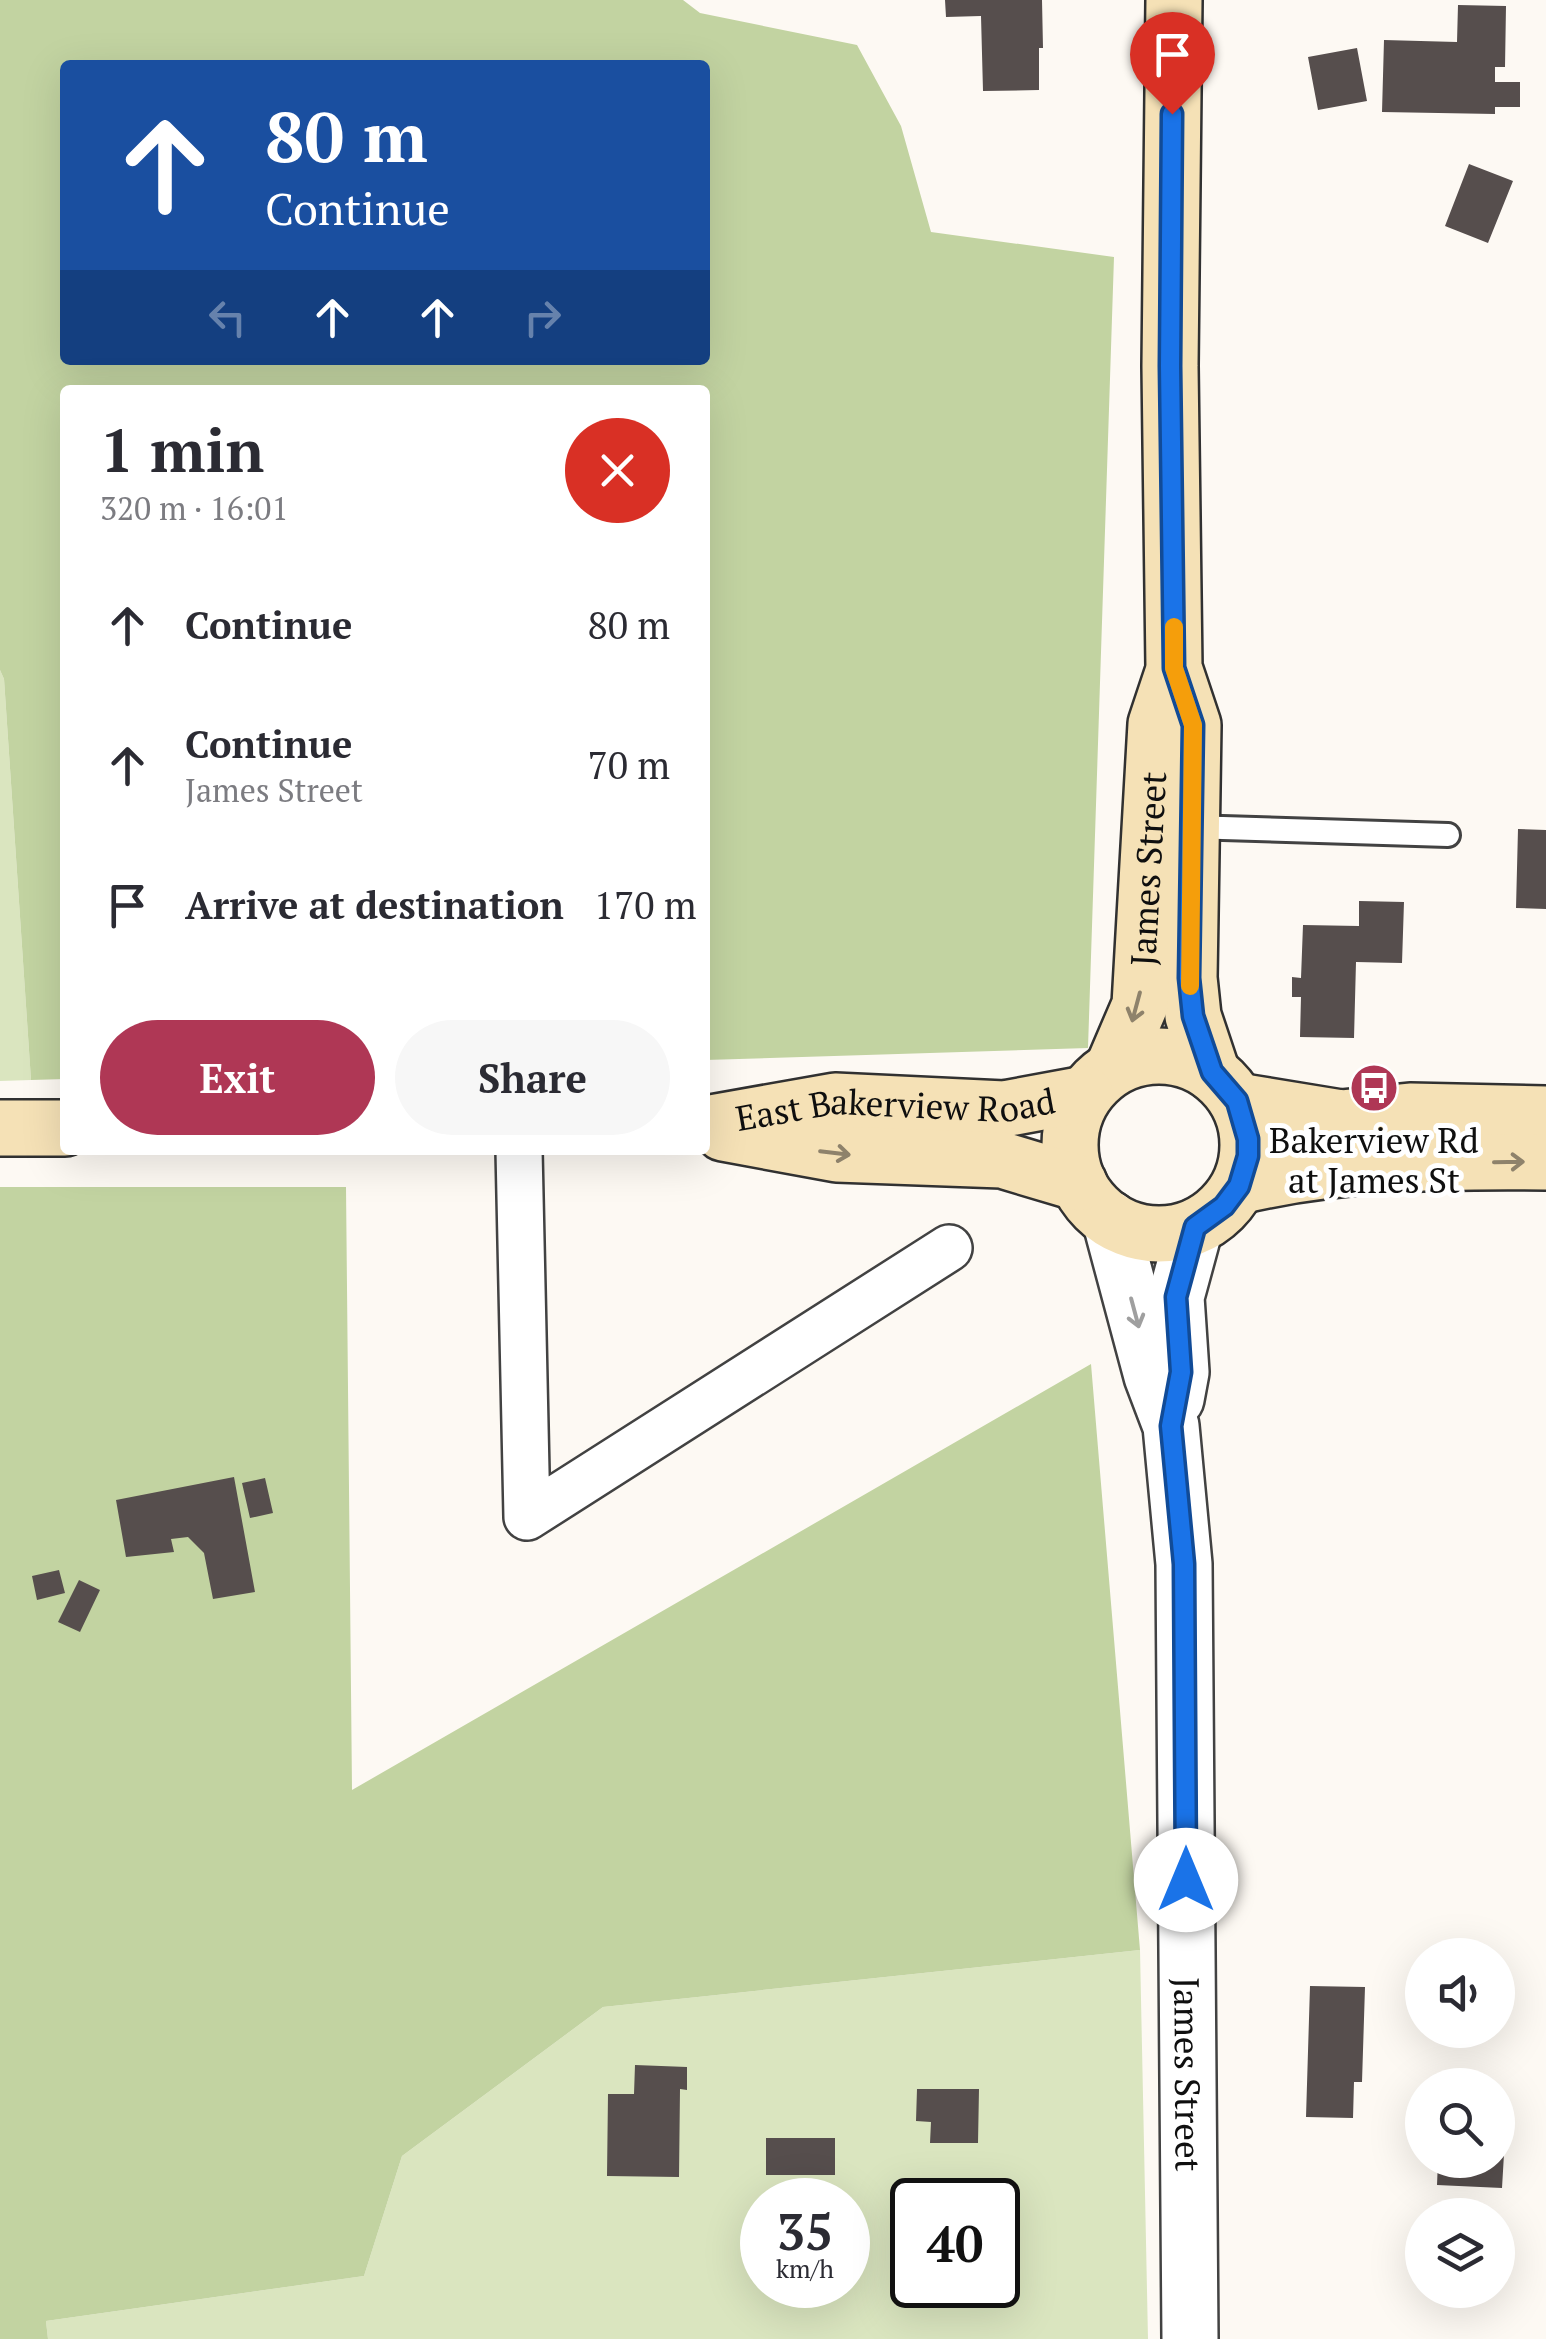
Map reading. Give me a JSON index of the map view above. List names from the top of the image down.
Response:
{
  "streets": {
    "main road": ["James Street", "East Bakerview Road"]
  },
  "crossings": [
    ["James Street", "East Bakerview Road"]
  ],
  "places": {
    "bus stop": ["Bakerview Rd at James St"]
  },
  "page": {
    "turn": ["80 m", "Continue"],
    "heading": ["1 min", "320 m · 16:01"],
    "list": [
      {
        "name": "Continue",
        "value": "80 m"
      },
      {
        "name": "Continue",
        "note": "James Street",
        "value": "70 m"
      },
      {
        "name": "Arrive at destination",
        "value": "170 m"
      }
    ],
    "buttons": ["Exit", "Share"],
    "speed": "35 km/h",
    "limit": "40"
  }
}
